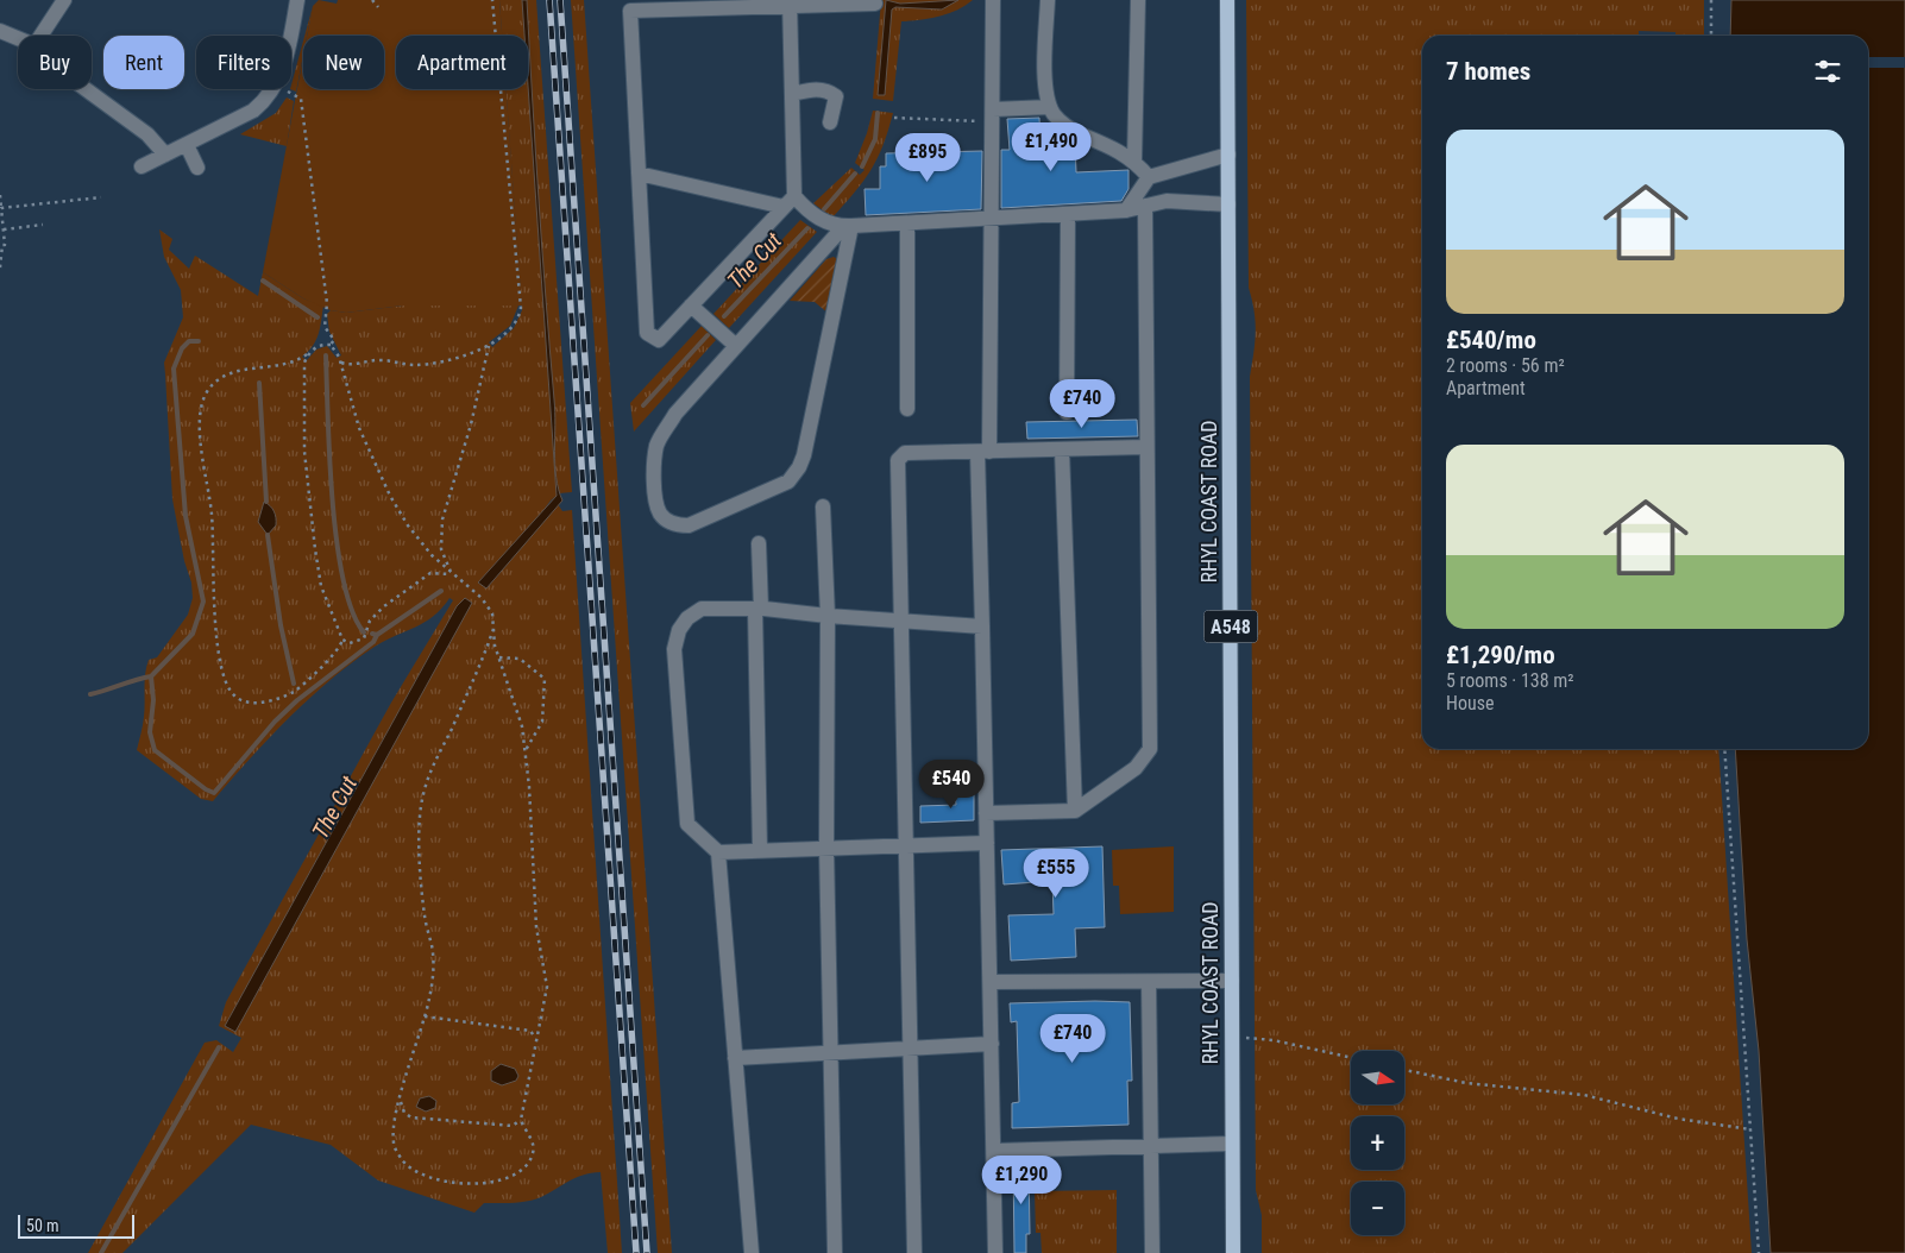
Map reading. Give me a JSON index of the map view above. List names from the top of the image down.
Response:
{
  "streets": {
    "main road": ["RHYL COAST ROAD", "A548"]
  },
  "water": ["The Cut"],
  "scale_bar": "50 m",
  "north": "right",
  "page": {
    "chip": [
      "Buy",
      "Rent",
      "Filters",
      "New",
      "Apartment"
    ],
    "heading": "7 homes",
    "list": [
      {
        "name": "£540/mo",
        "note": "2 rooms · 56 m² · Apartment"
      },
      {
        "name": "£1,290/mo",
        "note": "5 rooms · 138 m² · House"
      }
    ],
    "price": [
      "£1,490",
      "£895",
      "£740",
      "£540",
      "£555",
      "£740",
      "£1,290"
    ],
    "map_buttons": ["+", "−"],
    "scale": "50 m"
  }
}
